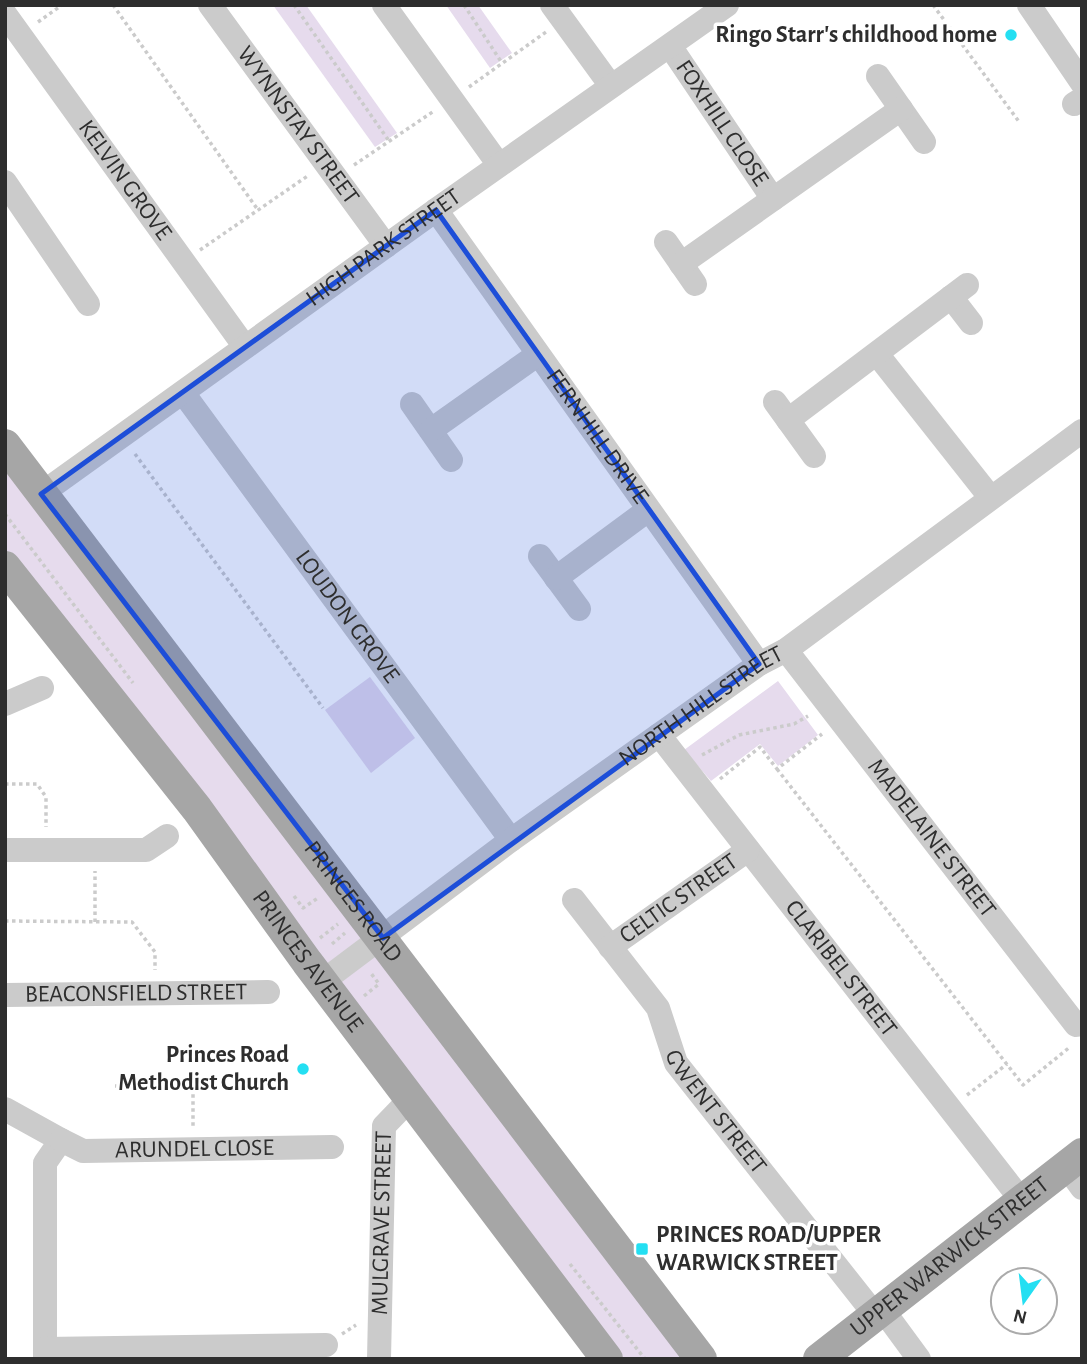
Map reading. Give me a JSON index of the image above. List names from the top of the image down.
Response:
{
  "streets": {
    "main road": ["PRINCES ROAD", "PRINCES AVENUE", "UPPER WARWICK STREET"],
    "street": [
      "FOXHILL CLOSE",
      "WYNNSTAY STREET",
      "KELVIN GROVE",
      "HIGH PARK STREET",
      "FERNHILL DRIVE",
      "LOUDON GROVE",
      "NORTH HILL STREET",
      "MADELAINE STREET",
      "CELTIC STREET",
      "CLARIBEL STREET",
      "BEACONSFIELD STREET",
      "GWENT STREET",
      "ARUNDEL CLOSE",
      "MULGRAVE STREET"
    ]
  },
  "crossings": [
    ["FOXHILL CLOSE", "HIGH PARK STREET"],
    ["WYNNSTAY STREET", "HIGH PARK STREET"],
    ["KELVIN GROVE", "HIGH PARK STREET"],
    ["HIGH PARK STREET", "FERNHILL DRIVE"],
    ["HIGH PARK STREET", "LOUDON GROVE"],
    ["HIGH PARK STREET", "PRINCES ROAD"],
    ["FERNHILL DRIVE", "NORTH HILL STREET"],
    ["LOUDON GROVE", "NORTH HILL STREET"],
    ["NORTH HILL STREET", "MADELAINE STREET"],
    ["NORTH HILL STREET", "PRINCES ROAD"],
    ["NORTH HILL STREET", "PRINCES AVENUE"],
    ["NORTH HILL STREET", "CLARIBEL STREET"],
    ["CELTIC STREET", "CLARIBEL STREET"],
    ["CELTIC STREET", "GWENT STREET"],
    ["PRINCES AVENUE", "MULGRAVE STREET"],
    ["CLARIBEL STREET", "UPPER WARWICK STREET"],
    ["GWENT STREET", "UPPER WARWICK STREET"]
  ],
  "places": {
    "other": ["Ringo Starr's childhood home", "Princes Road Methodist Church"],
    "transit": ["PRINCES ROAD/UPPER WARWICK STREET"]
  },
  "north": "bottom"
}
